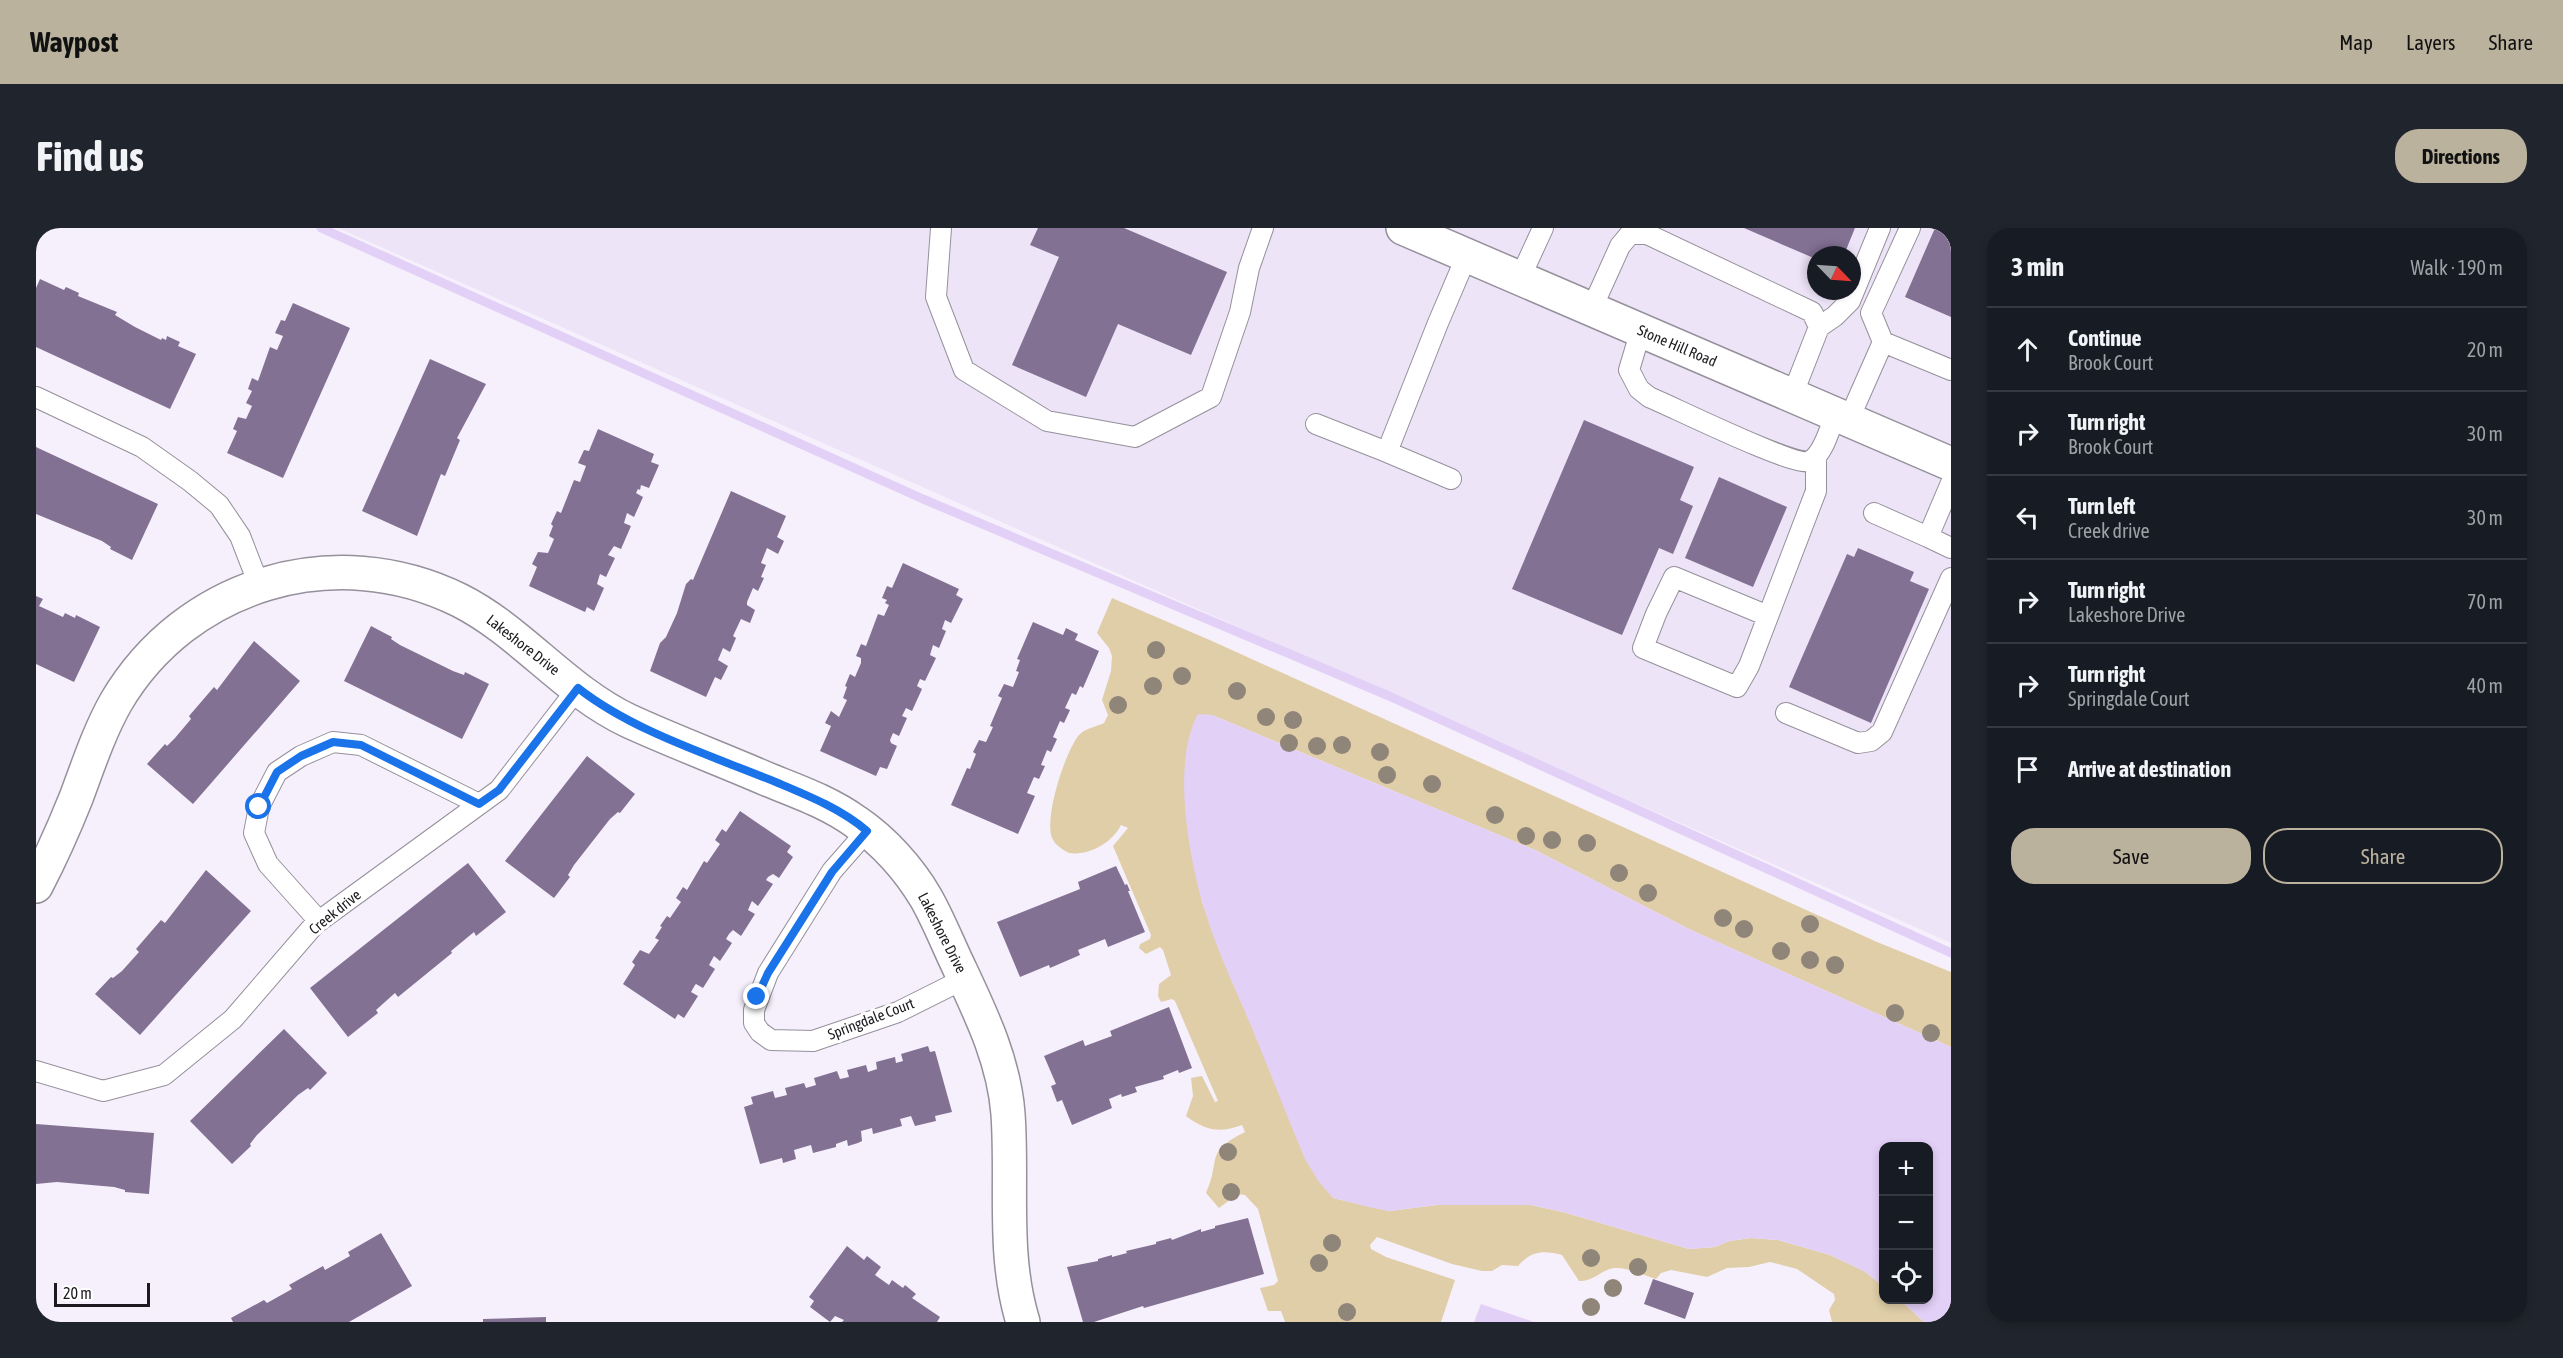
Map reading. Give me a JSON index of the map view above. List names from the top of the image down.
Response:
{
  "streets": {
    "street": ["Stone Hill Road", "Lakeshore Drive"],
    "lane": ["Creek drive", "Springdale Court"]
  },
  "crossings": [
    ["Lakeshore Drive", "Creek drive"],
    ["Lakeshore Drive", "Springdale Court"]
  ],
  "scale_bar": "20 m",
  "north": "bottom right",
  "page": {
    "header": "Waypost",
    "nav": ["Map", "Layers", "Share"],
    "buttons": [
      "Directions",
      ["Save", "Share"]
    ],
    "title": "Find us",
    "heading": ["3 min", "Walk · 190 m"],
    "list": [
      ["Continue", "Brook Court", "20 m"],
      ["Turn right", "Brook Court", "30 m"],
      ["Turn left", "Creek drive", "30 m"],
      ["Turn right", "Lakeshore Drive", "70 m"],
      ["Turn right", "Springdale Court", "40 m"],
      "Arrive at destination"
    ],
    "map_buttons": ["+", "−"],
    "scale": "20 m"
  }
}
